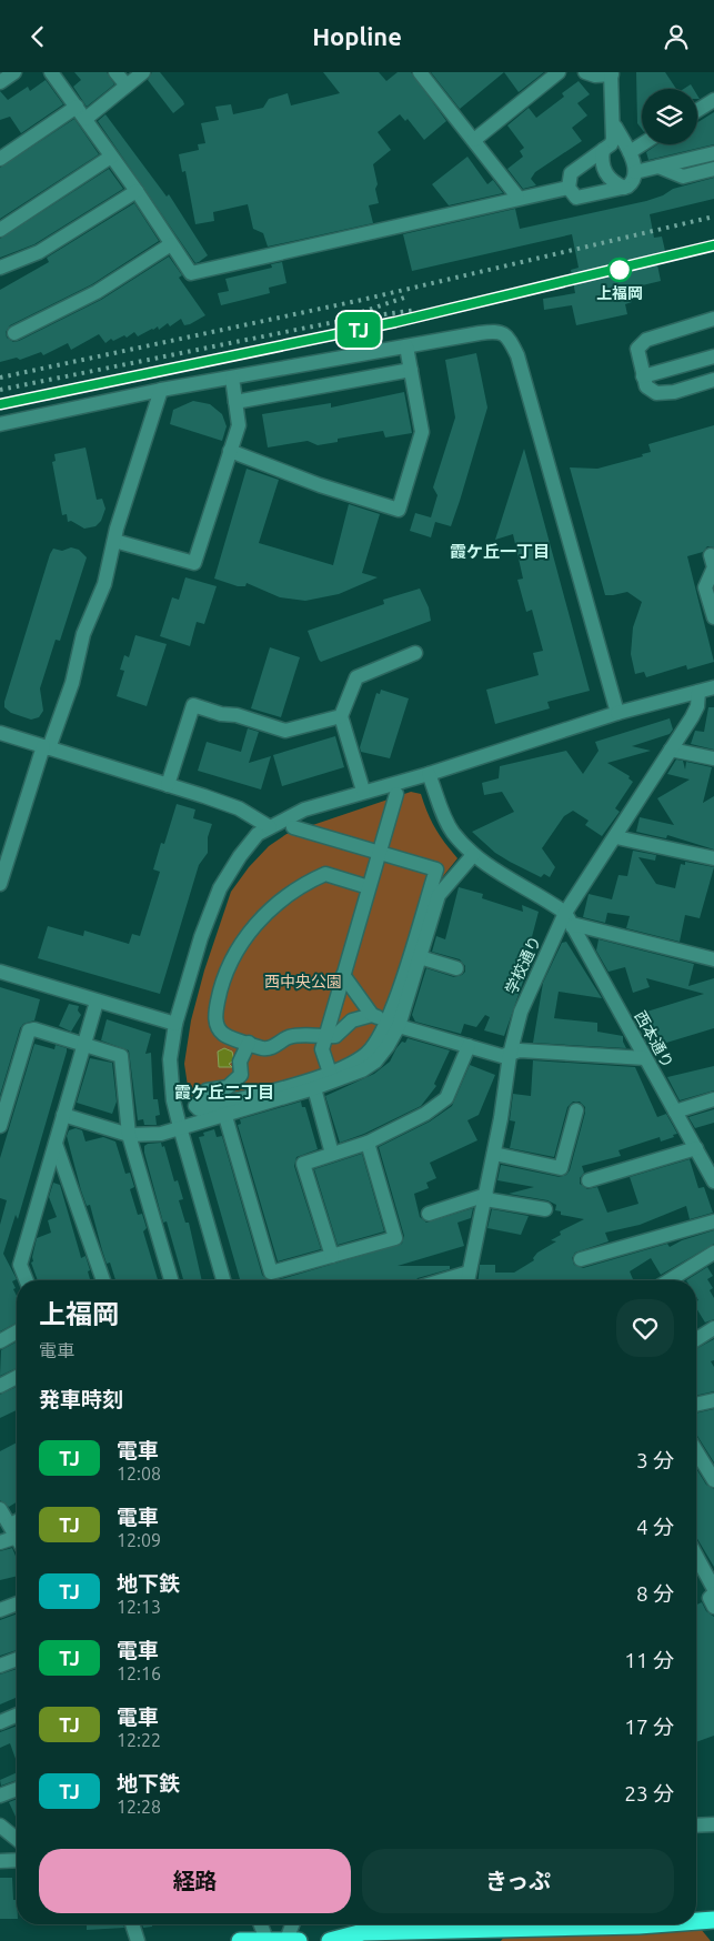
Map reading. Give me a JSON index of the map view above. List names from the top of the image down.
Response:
{
  "streets": {
    "street": ["学校通り", "西本通り"]
  },
  "crossings": [
    ["学校通り", "西本通り"]
  ],
  "districts": ["霞ケ丘一丁目", "霞ケ丘二丁目"],
  "parks": ["西中央公園"],
  "places": ["上福岡"],
  "page": {
    "header": "Hopline",
    "on_map": "TJ",
    "heading": [
      ["上福岡", "電車"],
      "発車時刻"
    ],
    "list": [
      {
        "mark": "TJ",
        "name": "電車",
        "note": "12:08",
        "value": "3 分"
      },
      {
        "mark": "TJ",
        "name": "電車",
        "note": "12:09",
        "value": "4 分"
      },
      {
        "mark": "TJ",
        "name": "地下鉄",
        "note": "12:13",
        "value": "8 分"
      },
      {
        "mark": "TJ",
        "name": "電車",
        "note": "12:16",
        "value": "11 分"
      },
      {
        "mark": "TJ",
        "name": "電車",
        "note": "12:22",
        "value": "17 分"
      },
      {
        "mark": "TJ",
        "name": "地下鉄",
        "note": "12:28",
        "value": "23 分"
      }
    ],
    "buttons": ["経路", "きっぷ"]
  }
}
